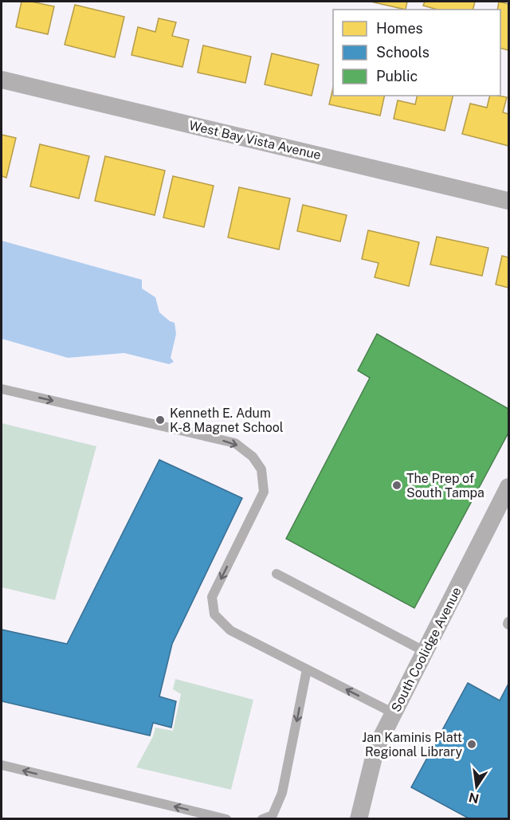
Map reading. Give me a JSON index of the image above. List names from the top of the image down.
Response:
{
  "streets": {
    "street": ["West Bay Vista Avenue", "South Coolidge Avenue"]
  },
  "places": ["Kenneth E. Adum K-8 Magnet School", "The Prep of South Tampa", "Jan Kaminis Platt Regional Library"],
  "legend": ["Homes", "Schools", "Public"],
  "north": "bottom"
}
